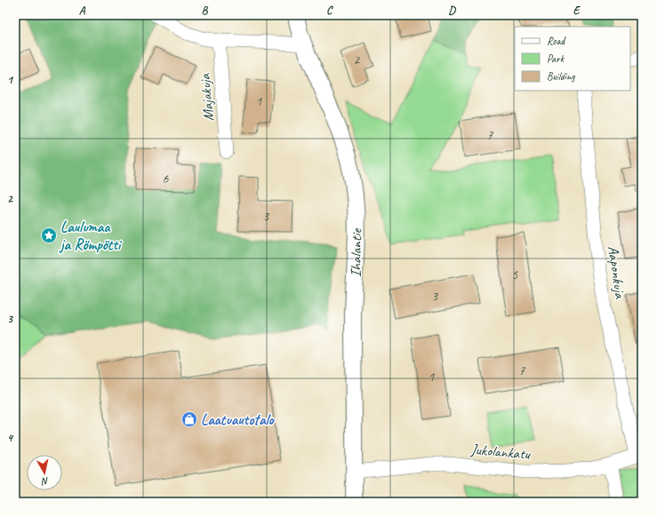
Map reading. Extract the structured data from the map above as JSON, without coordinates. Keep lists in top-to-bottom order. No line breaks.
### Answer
{"streets":{"street":["Majakuja","Ihalantie","Aaponkuja","Jukolankatu"]},"crossings":[["Ihalantie","Jukolankatu"],["Aaponkuja","Jukolankatu"]],"places":{"place":["Laulumaa ja Römpötti"],"shop":["Laatuautotalo"]},"house_numbers":["2","1","7","6","3","5","3","7","1"],"legend":["Road","Park","Building"],"north":"bottom","grid":{"columns":["A","B","C","D","E"],"rows":["1","2","3","4"]}}
